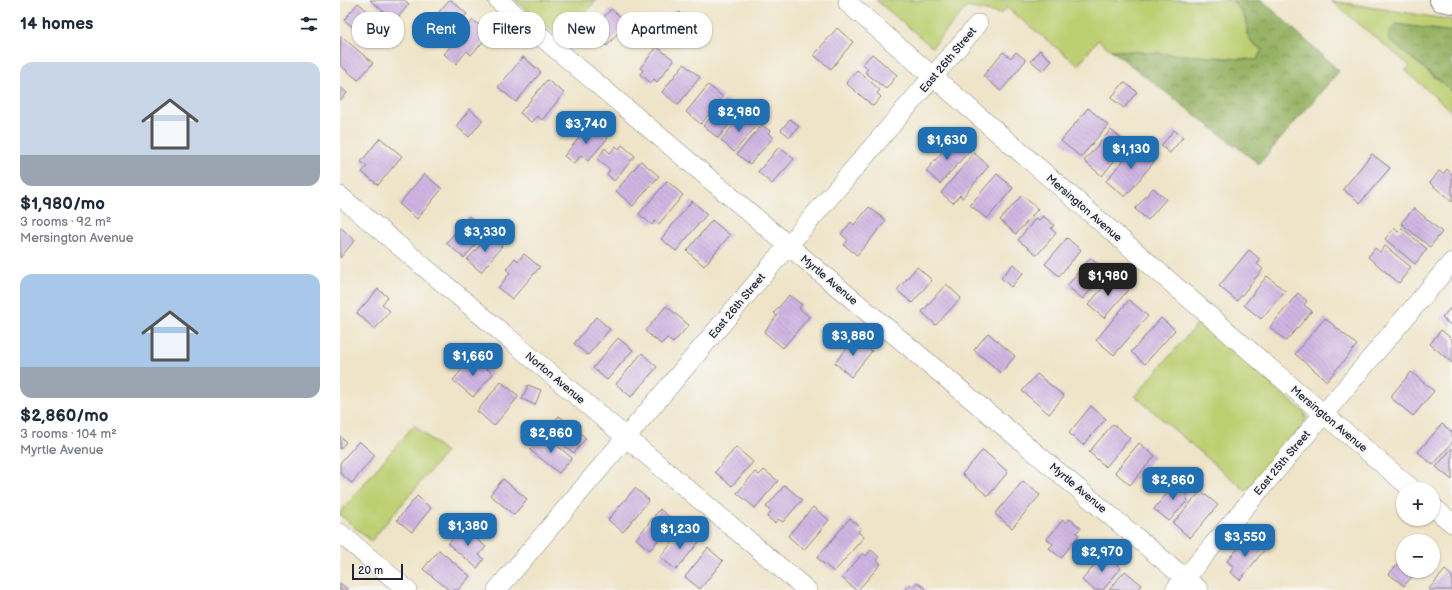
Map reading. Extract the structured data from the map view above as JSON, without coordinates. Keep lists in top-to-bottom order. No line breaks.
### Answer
{"streets":{"street":["East 26th Street","Mersington Avenue","Myrtle Avenue","Norton Avenue","East 25th Street"]},"crossings":[["East 26th Street","Mersington Avenue"],["East 26th Street","Myrtle Avenue"],["East 26th Street","Norton Avenue"],["Mersington Avenue","East 25th Street"],["Myrtle Avenue","East 25th Street"]],"scale_bar":"20 m","page":{"heading":"14 homes","chip":["Buy","Rent","Filters","New","Apartment"],"list":[{"name":"$1,980/mo","note":"3 rooms · 92 m² · Mersington Avenue"},{"name":"$2,860/mo","note":"3 rooms · 104 m² · Myrtle Avenue"}],"price":["$2,980","$3,740","$1,630","$1,130","$3,330","$1,980","$3,880","$1,660","$2,860","$2,860","$1,380","$1,230","$3,550","$2,970"],"map_buttons":["+","−"],"scale":"20 m"}}
